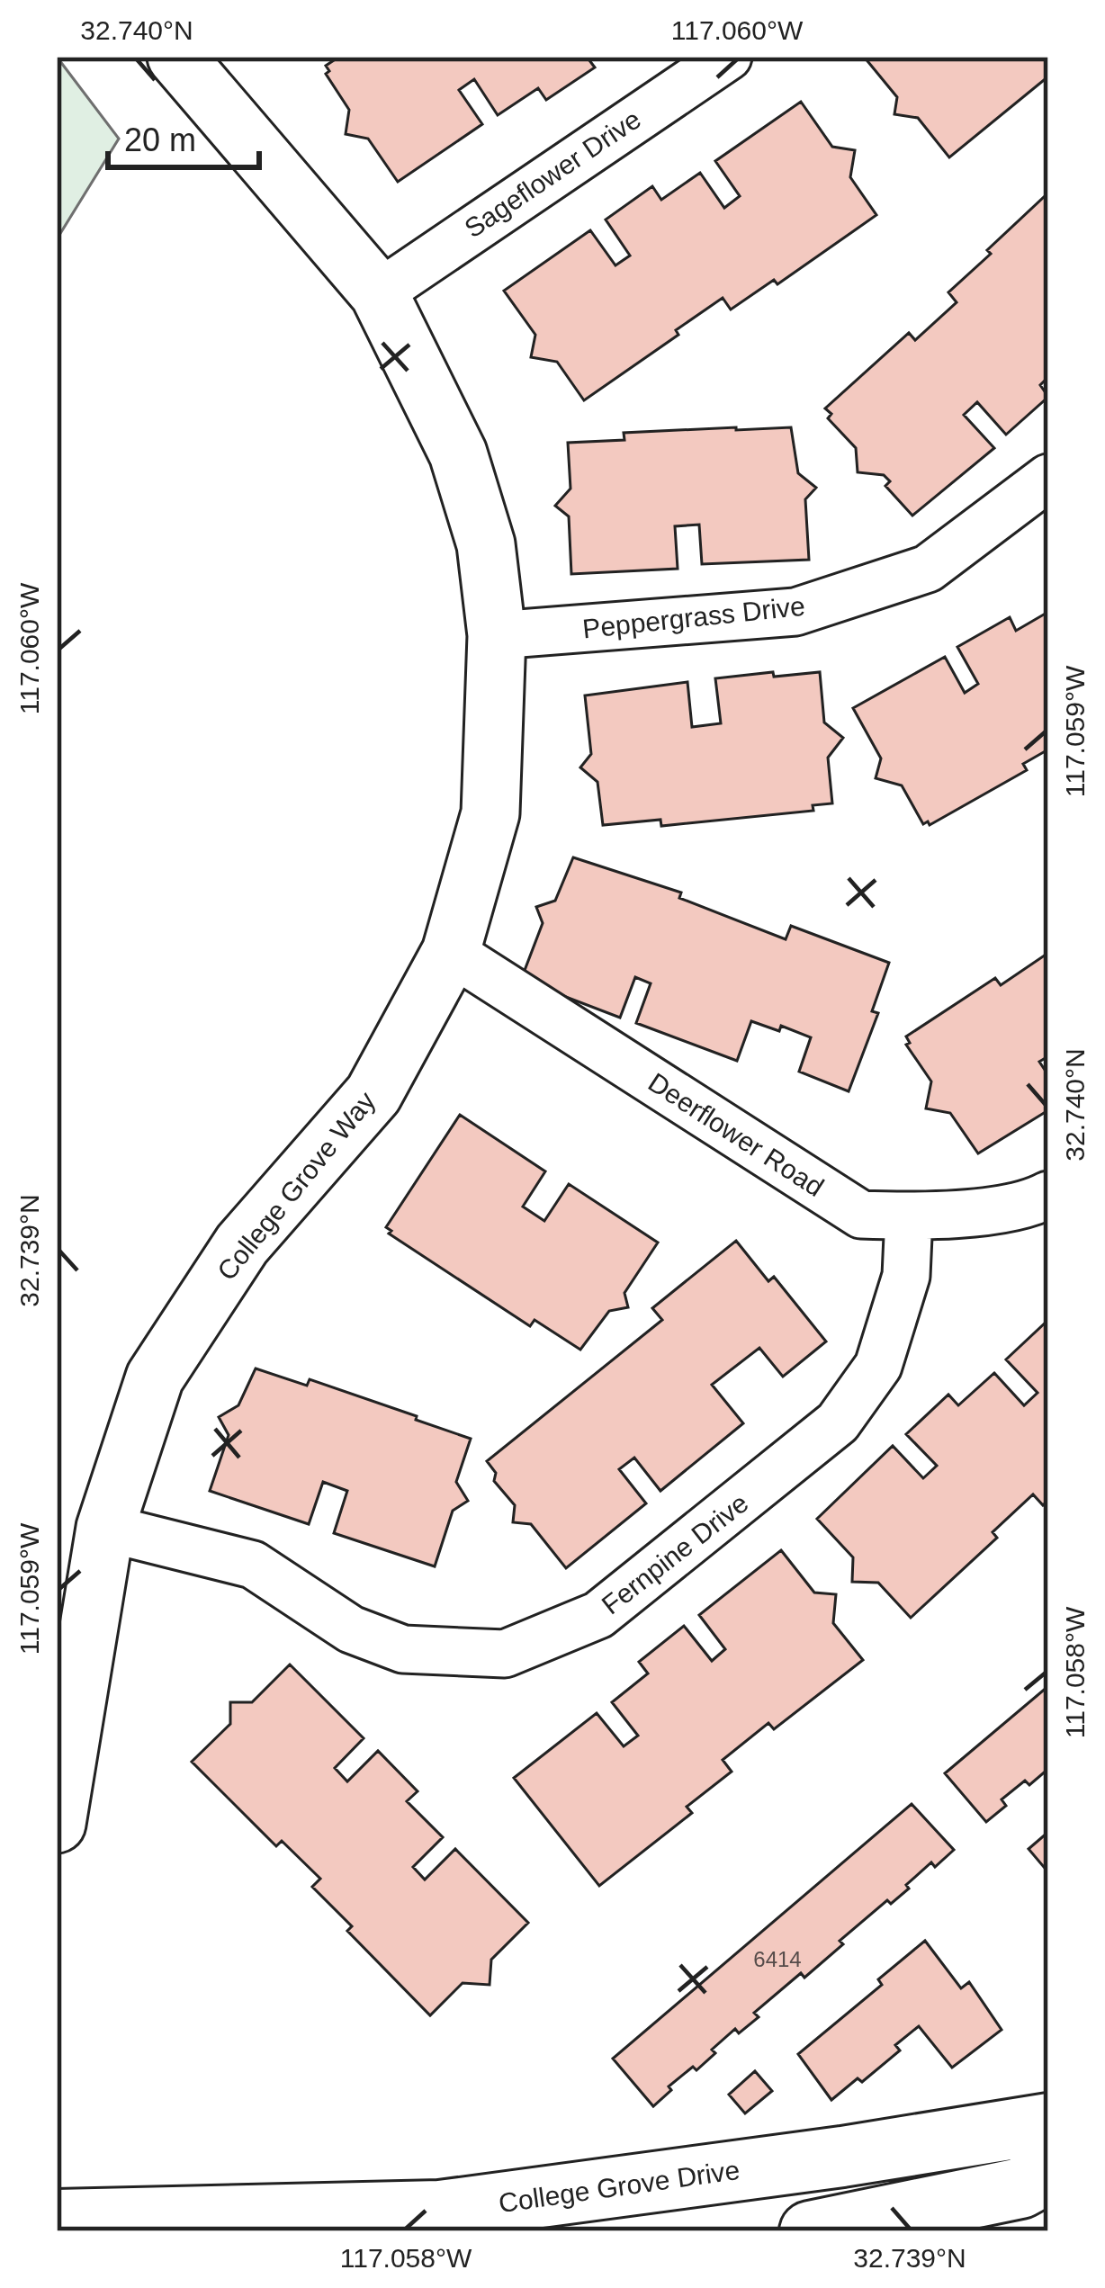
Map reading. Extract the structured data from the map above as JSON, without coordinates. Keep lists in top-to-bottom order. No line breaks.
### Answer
{"streets":{"main road":["College Grove Drive"],"street":["Sageflower Drive","Peppergrass Drive","Deerflower Road","College Grove Way","Fernpine Drive"]},"crossings":[["Sageflower Drive","College Grove Way"],["Peppergrass Drive","College Grove Way"],["Deerflower Road","College Grove Way"],["Deerflower Road","Fernpine Drive"],["College Grove Way","Fernpine Drive"]],"house_numbers":["6414"],"scale_bar":"20 m","coordinates":["32.740°N","117.060°W","117.059°W","32.739°N","117.058°W"]}
